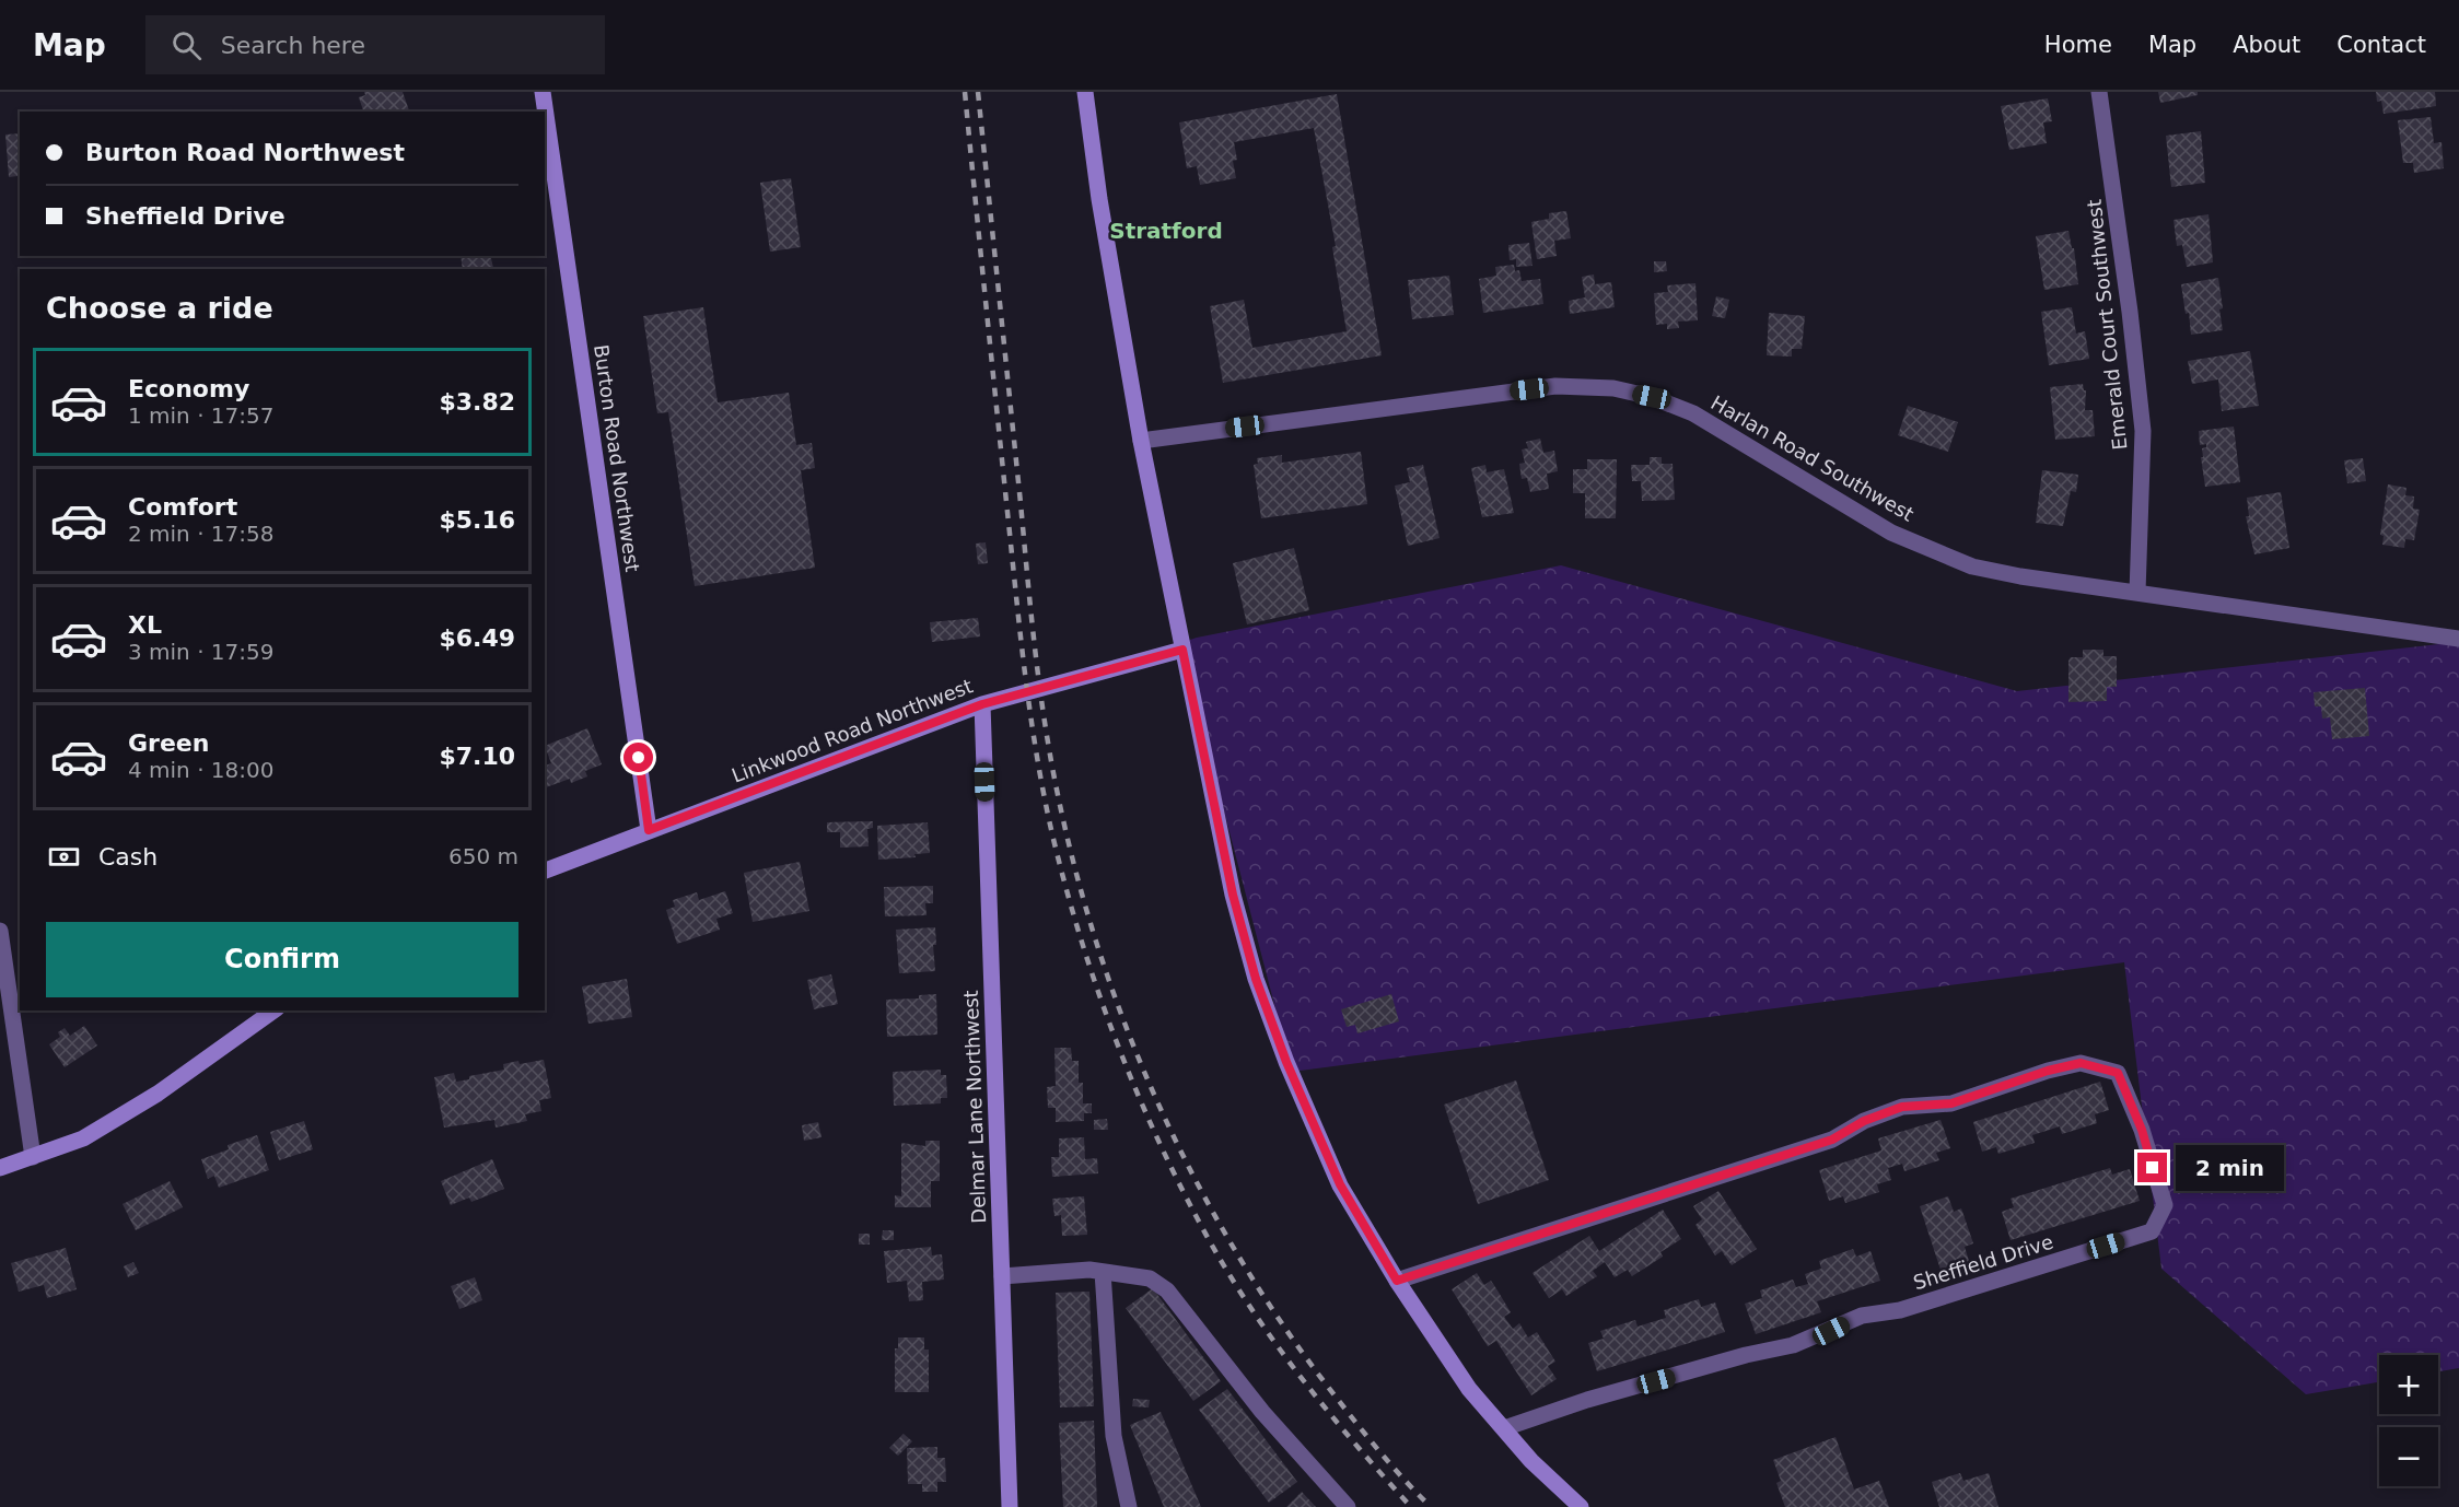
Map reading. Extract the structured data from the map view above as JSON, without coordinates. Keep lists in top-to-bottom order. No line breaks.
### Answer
{"streets":{"street":["Emerald Court Southwest","Burton Road Northwest","Harlan Road Southwest","Linkwood Road Northwest","Delmar Lane Northwest","Sheffield Drive"]},"crossings":[["Emerald Court Southwest","Harlan Road Southwest"],["Burton Road Northwest","Linkwood Road Northwest"],["Linkwood Road Northwest","Delmar Lane Northwest"]],"districts":["Stratford"],"page":{"header":"Map","search":"Search here","nav":["Home","Map","About","Contact"],"banner":["Burton Road Northwest","Sheffield Drive"],"heading":"Choose a ride","list":[{"name":"Economy","note":"1 min · 17:57","value":"$3.82"},{"name":"Comfort","note":"2 min · 17:58","value":"$5.16"},{"name":"XL","note":"3 min · 17:59","value":"$6.49"},{"name":"Green","note":"4 min · 18:00","value":"$7.10"}],"pay":["Cash","650 m"],"buttons":"Confirm","bubble":"2 min","map_buttons":["+","−"]}}
